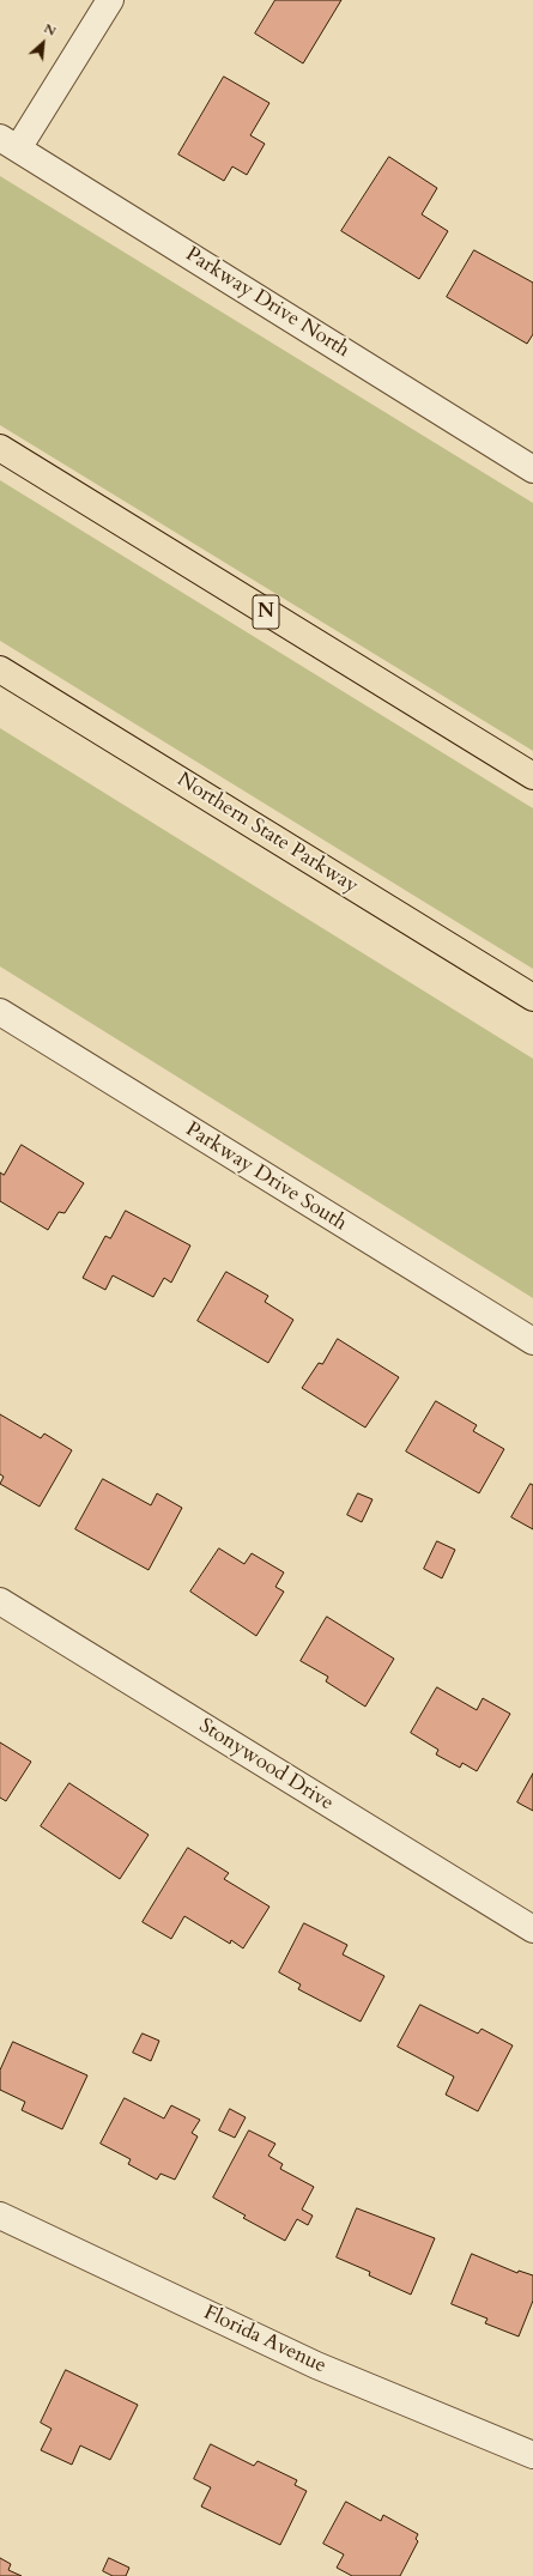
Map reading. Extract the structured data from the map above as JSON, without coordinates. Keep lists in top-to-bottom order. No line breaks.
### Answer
{"streets":{"highway":["N","Northern State Parkway"],"street":["Parkway Drive North","Parkway Drive South","Stonywood Drive","Florida Avenue"]},"north":"top right"}
